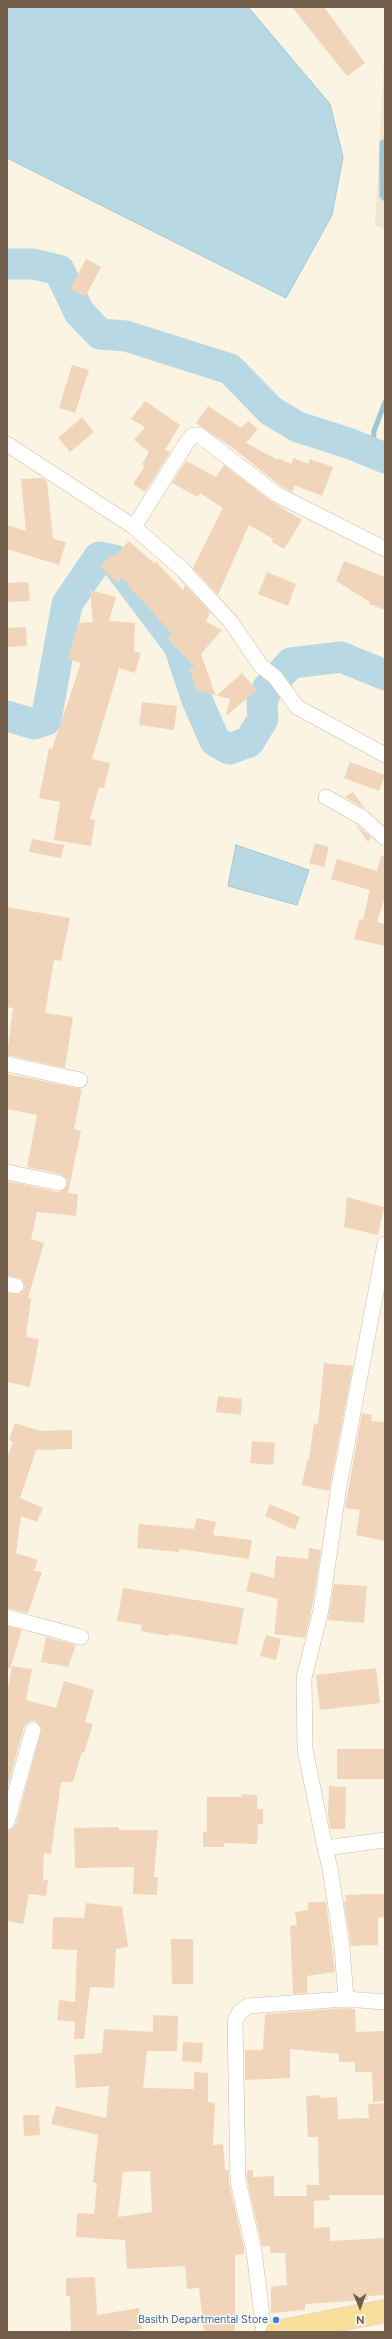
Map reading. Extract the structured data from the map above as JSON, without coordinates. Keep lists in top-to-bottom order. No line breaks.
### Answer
{"places":["Basith Departmental Store"],"north":"bottom"}
